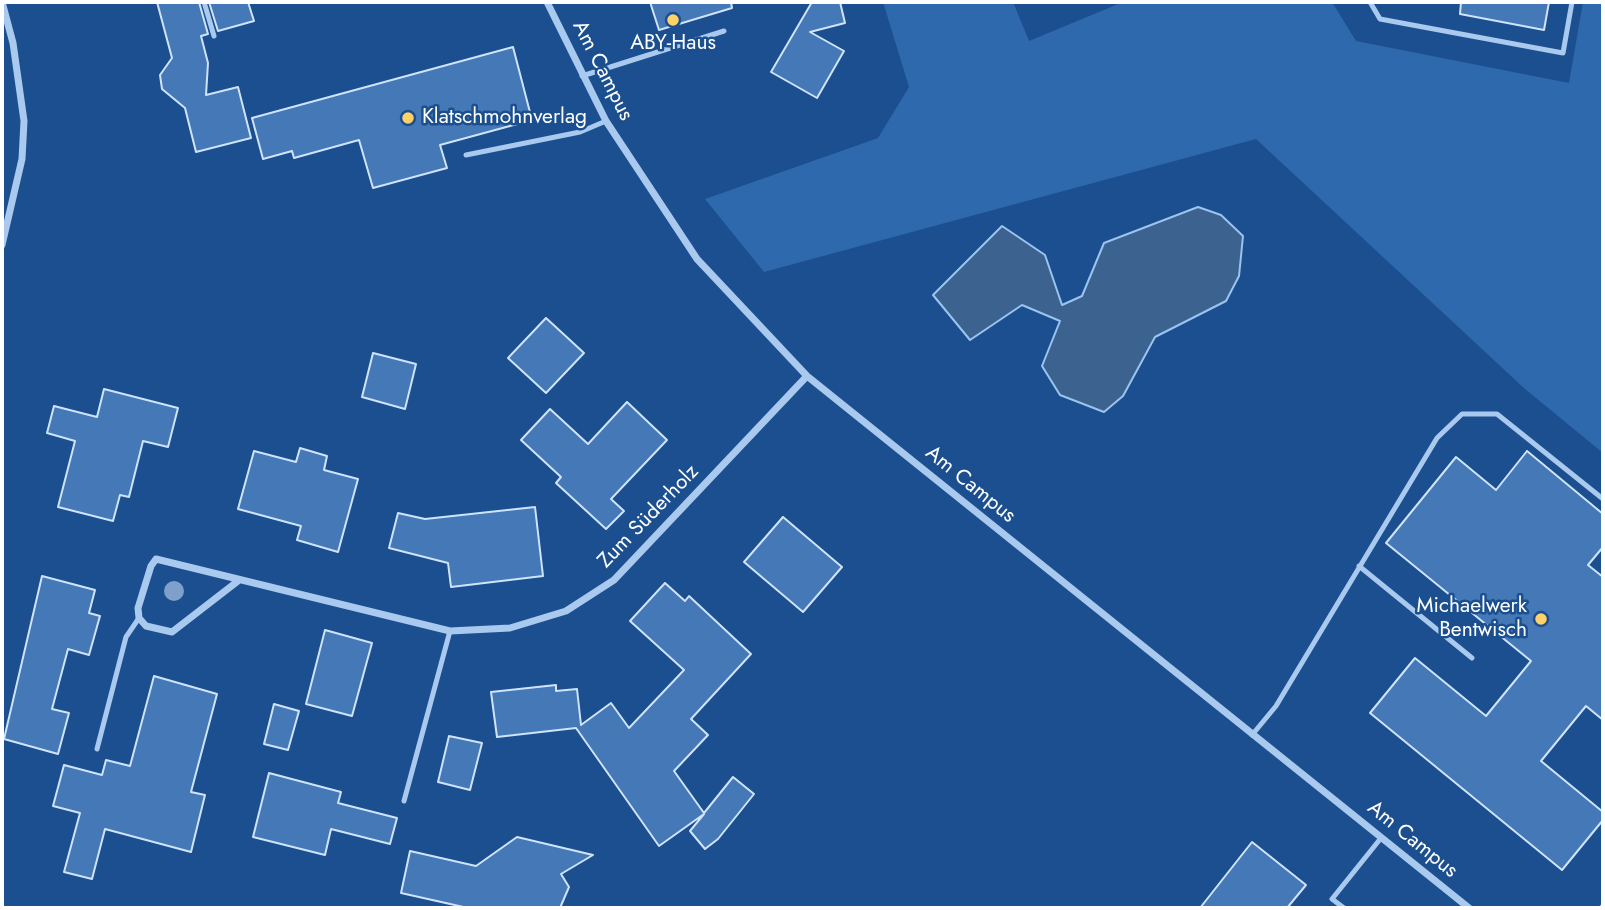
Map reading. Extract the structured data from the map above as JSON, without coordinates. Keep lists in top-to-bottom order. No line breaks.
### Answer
{"streets":{"street":["Am Campus","Zum Süderholz"]},"crossings":[["Am Campus","Zum Süderholz"]],"places":["ABY-Haus","Klatschmohnverlag","Michaelwerk Bentwisch"]}
